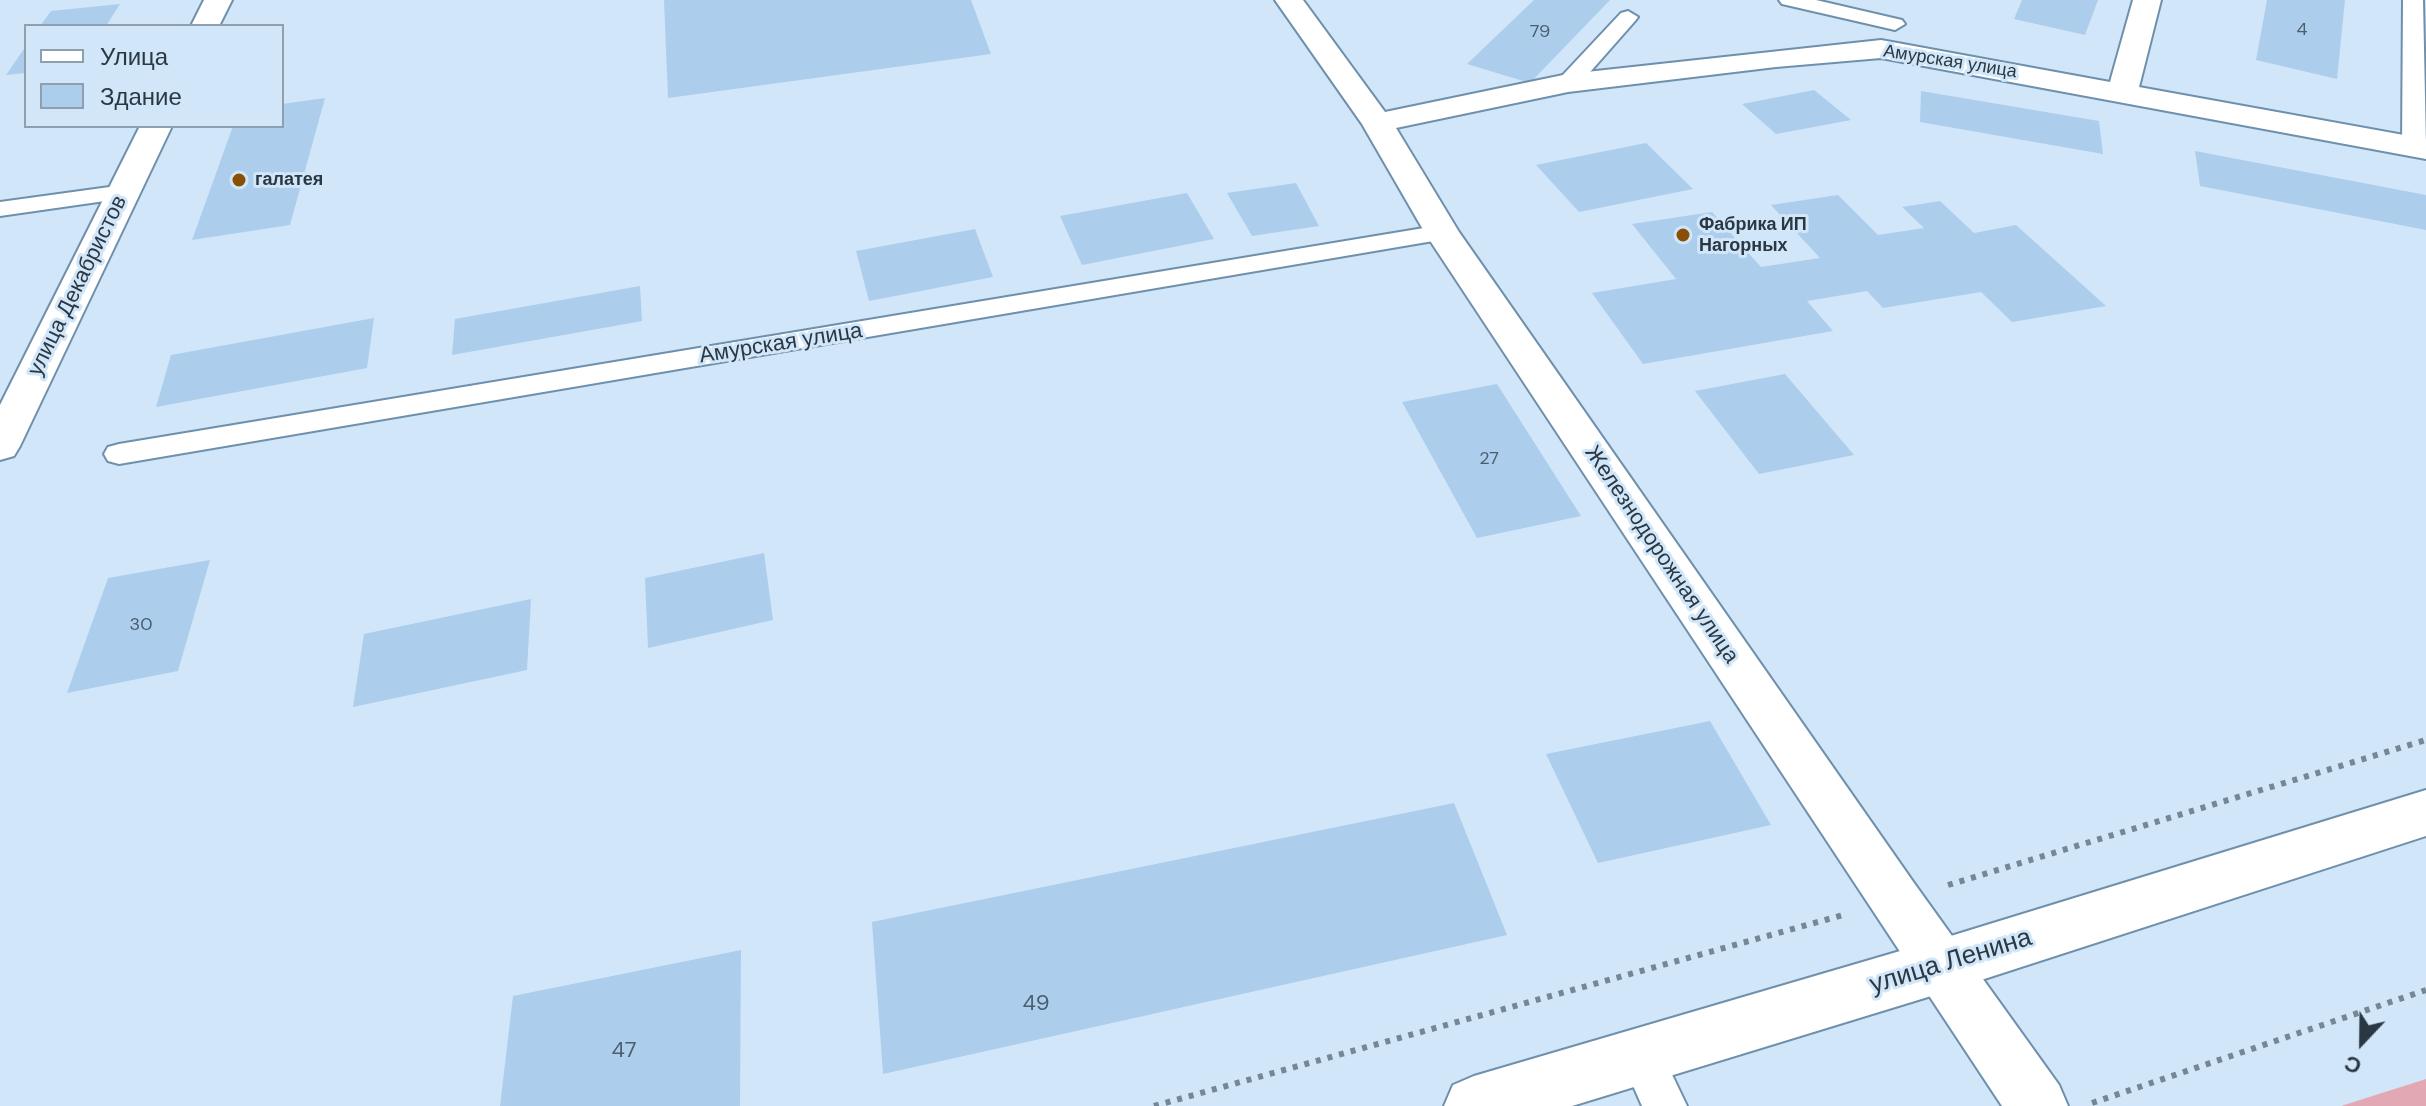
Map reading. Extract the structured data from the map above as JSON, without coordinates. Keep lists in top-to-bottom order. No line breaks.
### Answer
{"streets":{"street":["Амурская улица","улица Декабристов","Железнодорожная улица","улица Ленина"]},"crossings":[["Амурская улица","Железнодорожная улица"],["Железнодорожная улица","улица Ленина"]],"places":["галатея","Фабрика ИП Нагорных"],"house_numbers":["4","79","27","30","49","47"],"legend":["Улица","Здание"],"north":"bottom"}
